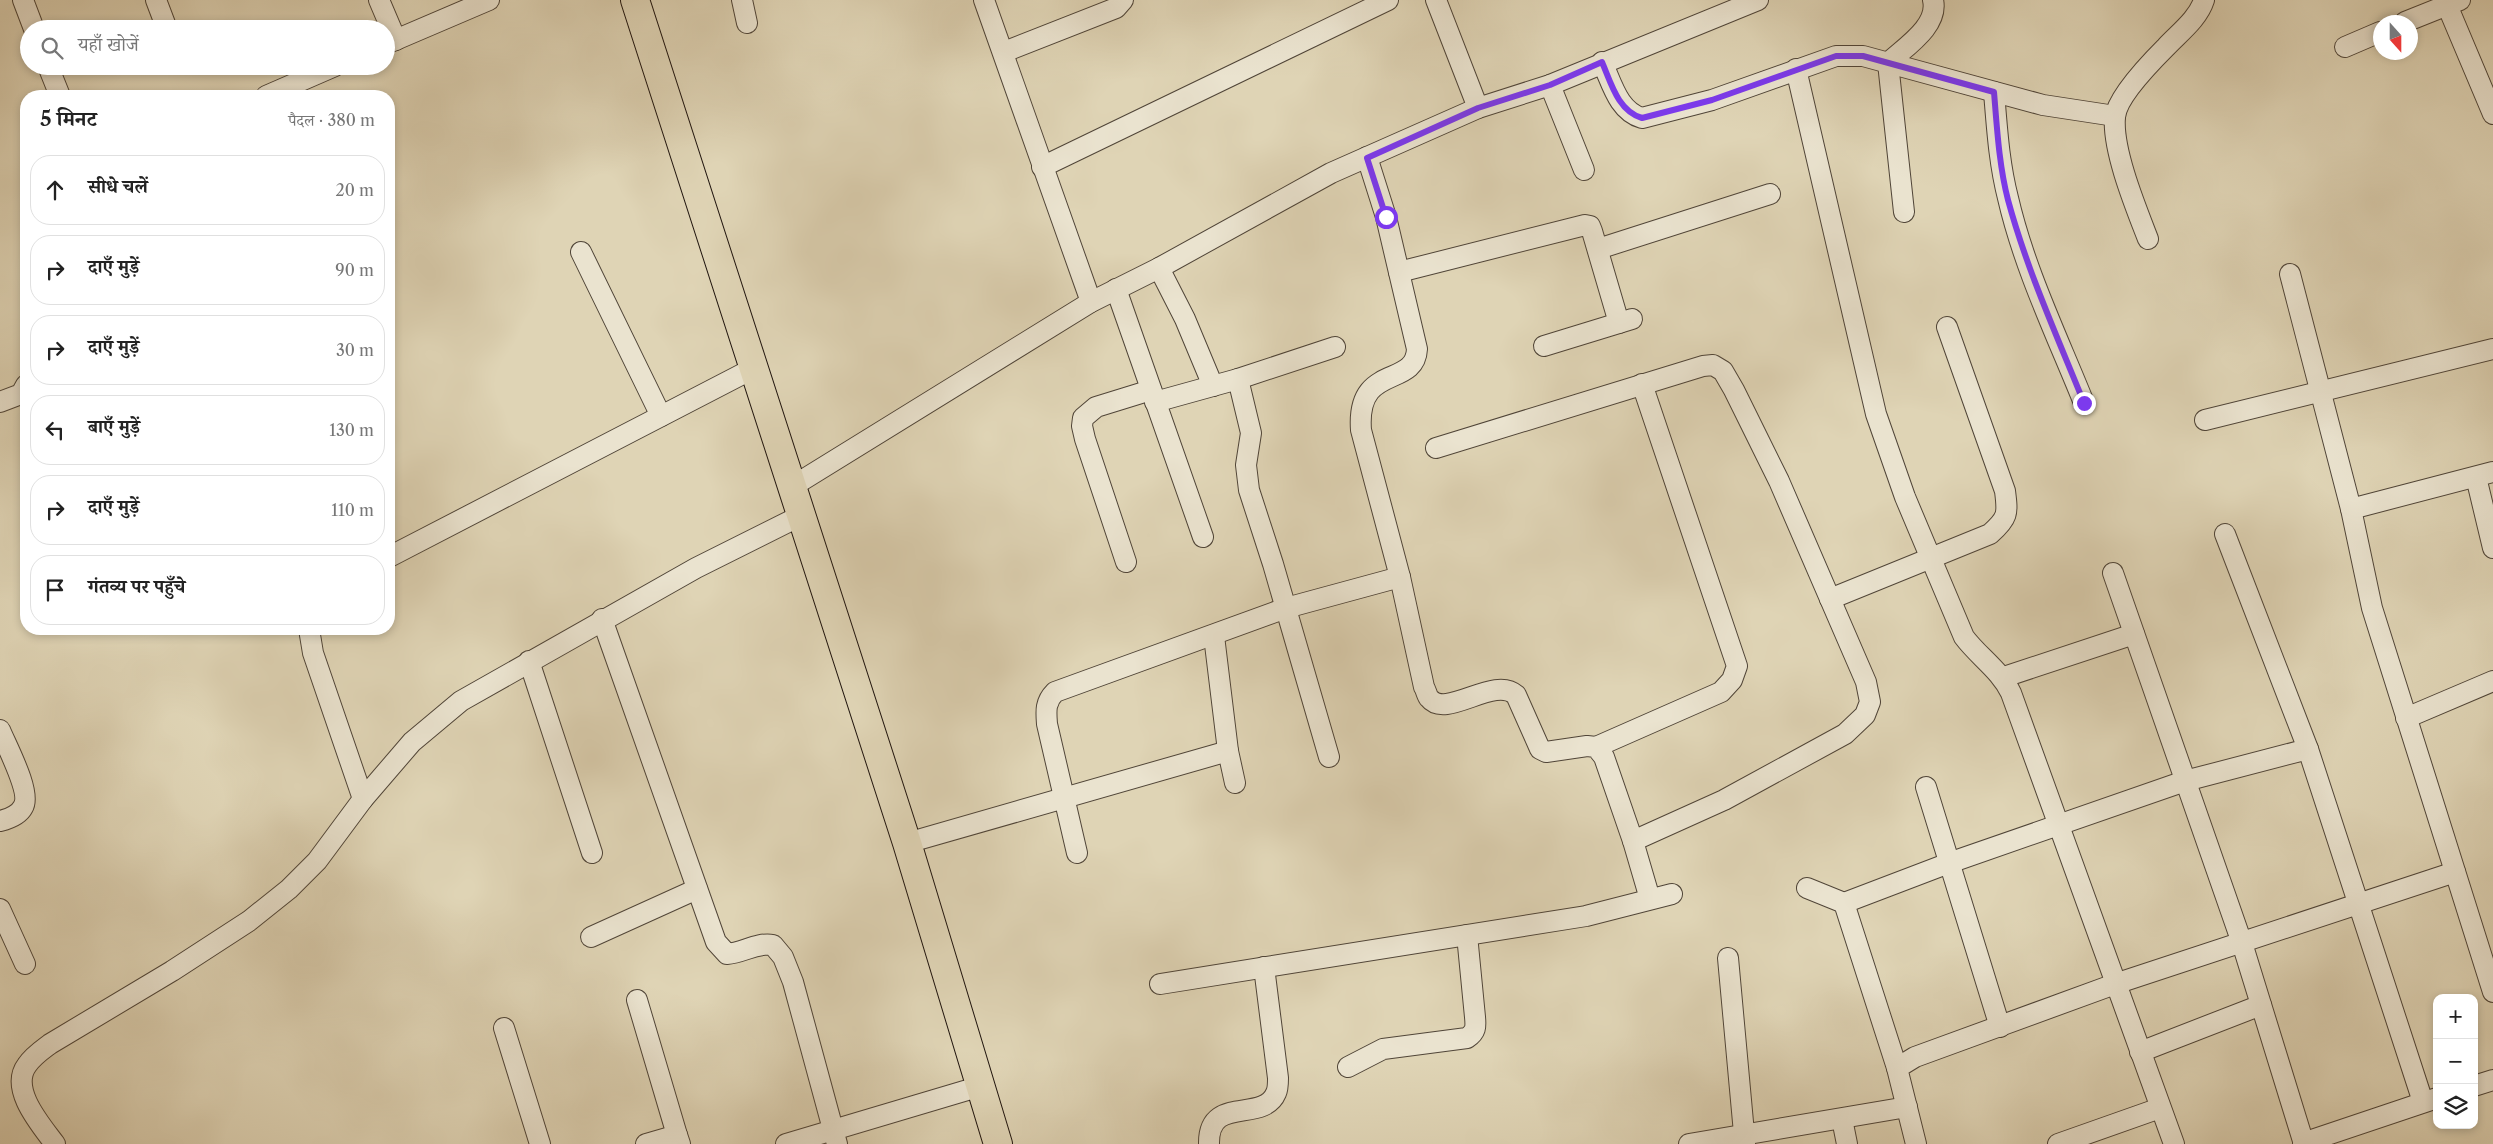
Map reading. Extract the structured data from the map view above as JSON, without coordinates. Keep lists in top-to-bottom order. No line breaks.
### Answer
{"north":"bottom","page":{"search":"यहाँ खोजें","heading":["5 मिनट","पैदल · 380 m"],"list":[["सीधे चलें","20 m"],["दाएँ मुड़ें","90 m"],["दाएँ मुड़ें","30 m"],["बाएँ मुड़ें","130 m"],["दाएँ मुड़ें","110 m"],"गंतव्य पर पहुँचे"],"map_buttons":["+","−"]}}
